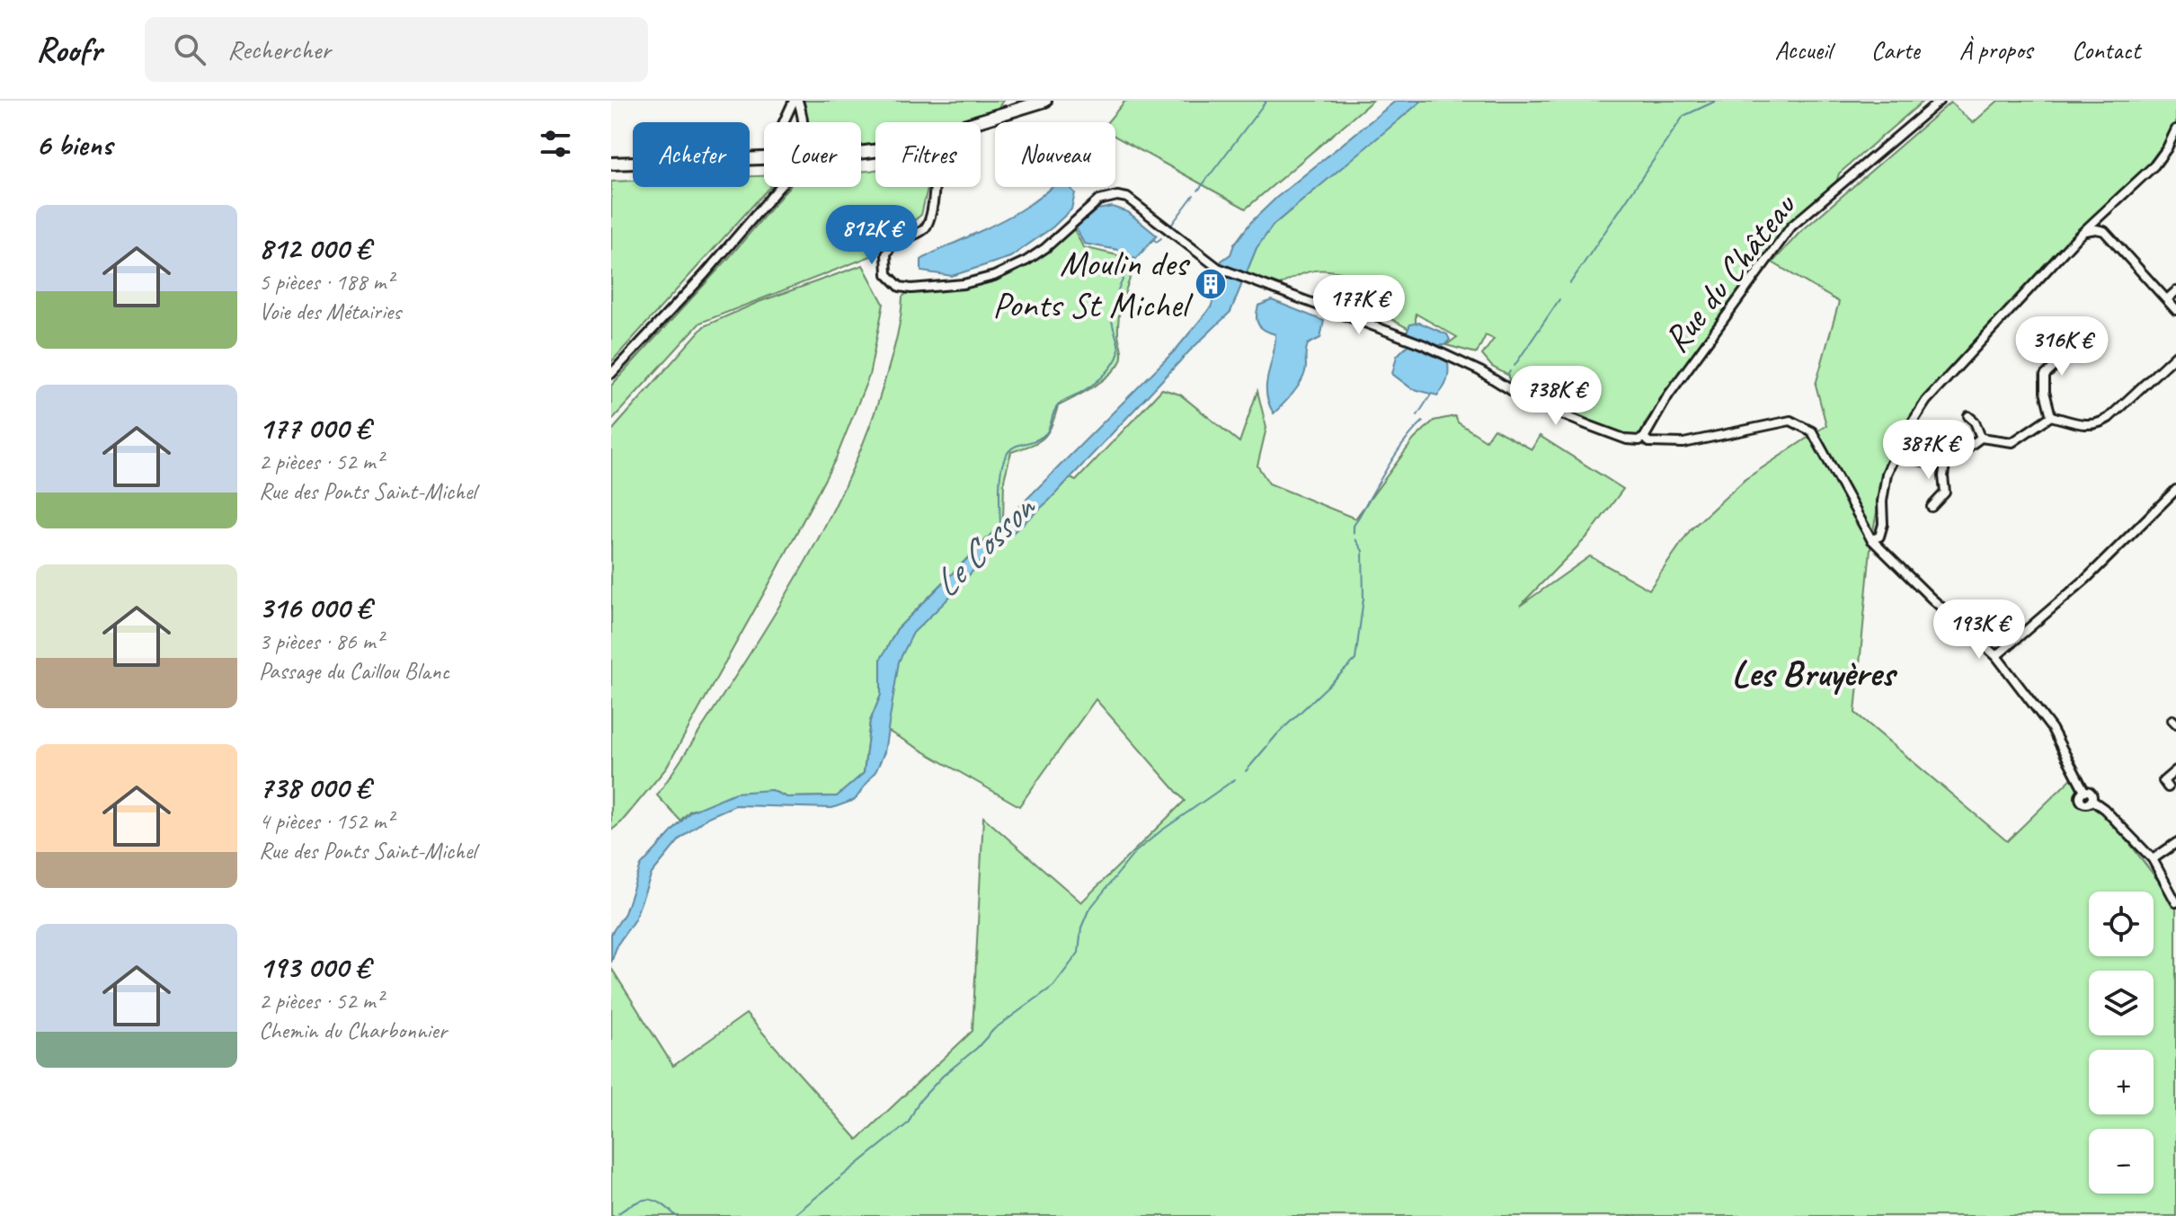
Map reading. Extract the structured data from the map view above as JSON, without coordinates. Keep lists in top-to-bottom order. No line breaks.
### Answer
{"streets":{"street":["Rue du Château"]},"districts":["Les Bruyères"],"water":["Le Cosson"],"places":{"building":["Moulin des Ponts St Michel"]},"page":{"header":"Roofr","search":"Rechercher","nav":["Accueil","Carte","À propos","Contact"],"heading":"6 biens","chip":["Acheter","Louer","Filtres","Nouveau"],"list":[{"name":"812 000 €","note":"5 pièces · 188 m² · Voie des Métairies"},{"name":"177 000 €","note":"2 pièces · 52 m² · Rue des Ponts Saint-Michel"},{"name":"316 000 €","note":"3 pièces · 86 m² · Passage du Caillou Blanc"},{"name":"738 000 €","note":"4 pièces · 152 m² · Rue des Ponts Saint-Michel"},{"name":"193 000 €","note":"2 pièces · 52 m² · Chemin du Charbonnier"}],"price":["812K €","177K €","316K €","738K €","387K €","193K €"],"map_buttons":["+","−"]}}
